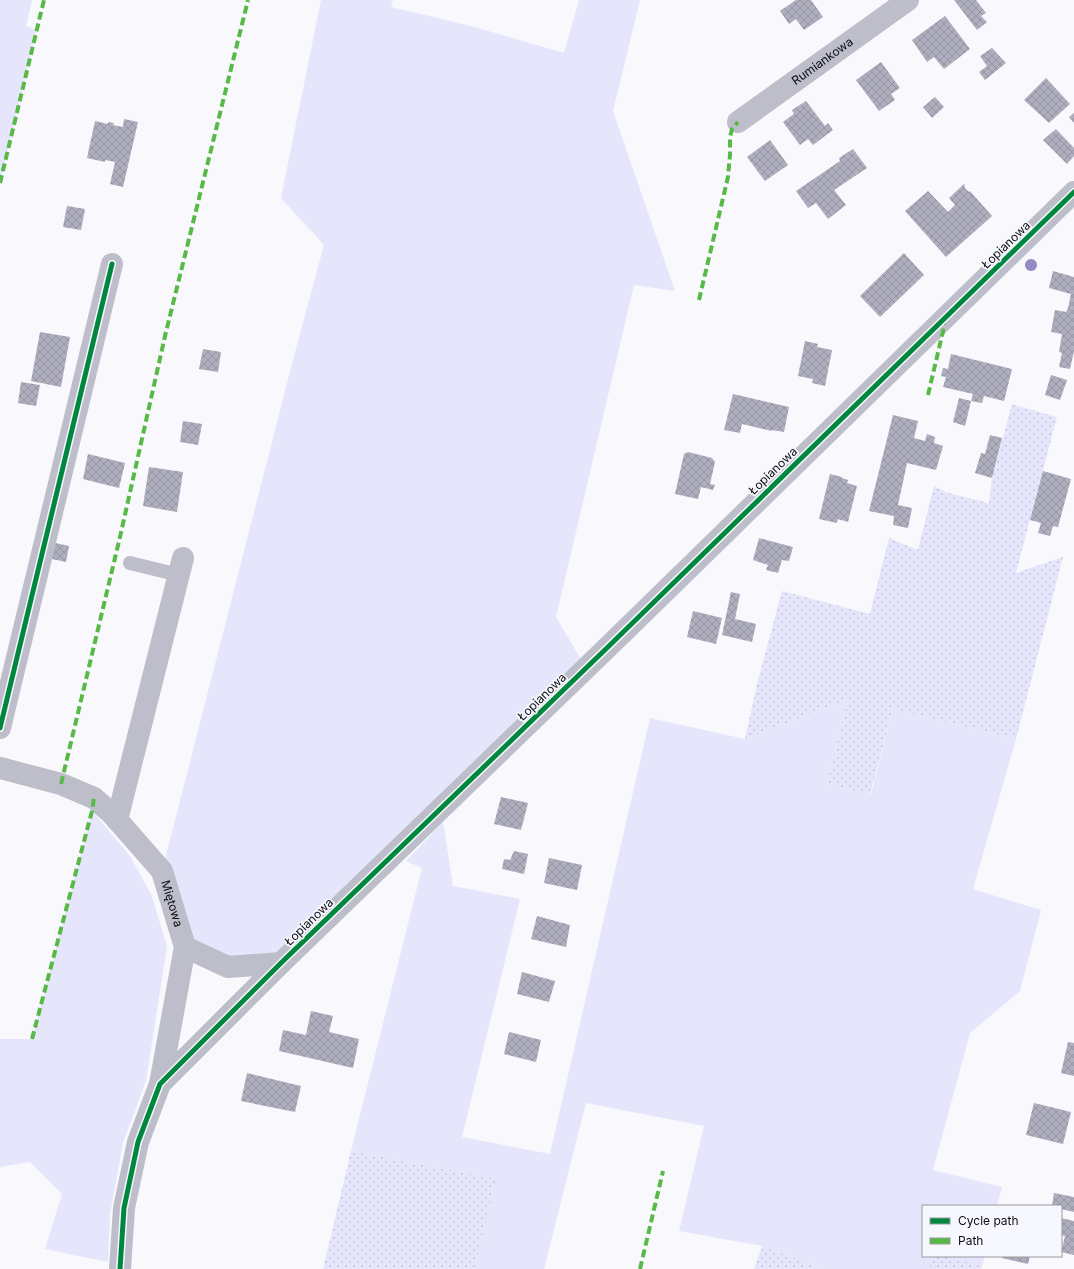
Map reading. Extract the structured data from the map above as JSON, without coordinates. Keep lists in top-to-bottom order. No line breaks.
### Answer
{"streets":{"street":["Rumiankowa","Łopianowa","Miętowa"]},"crossings":[["Łopianowa","Miętowa"]],"legend":["Cycle path","Path"]}
